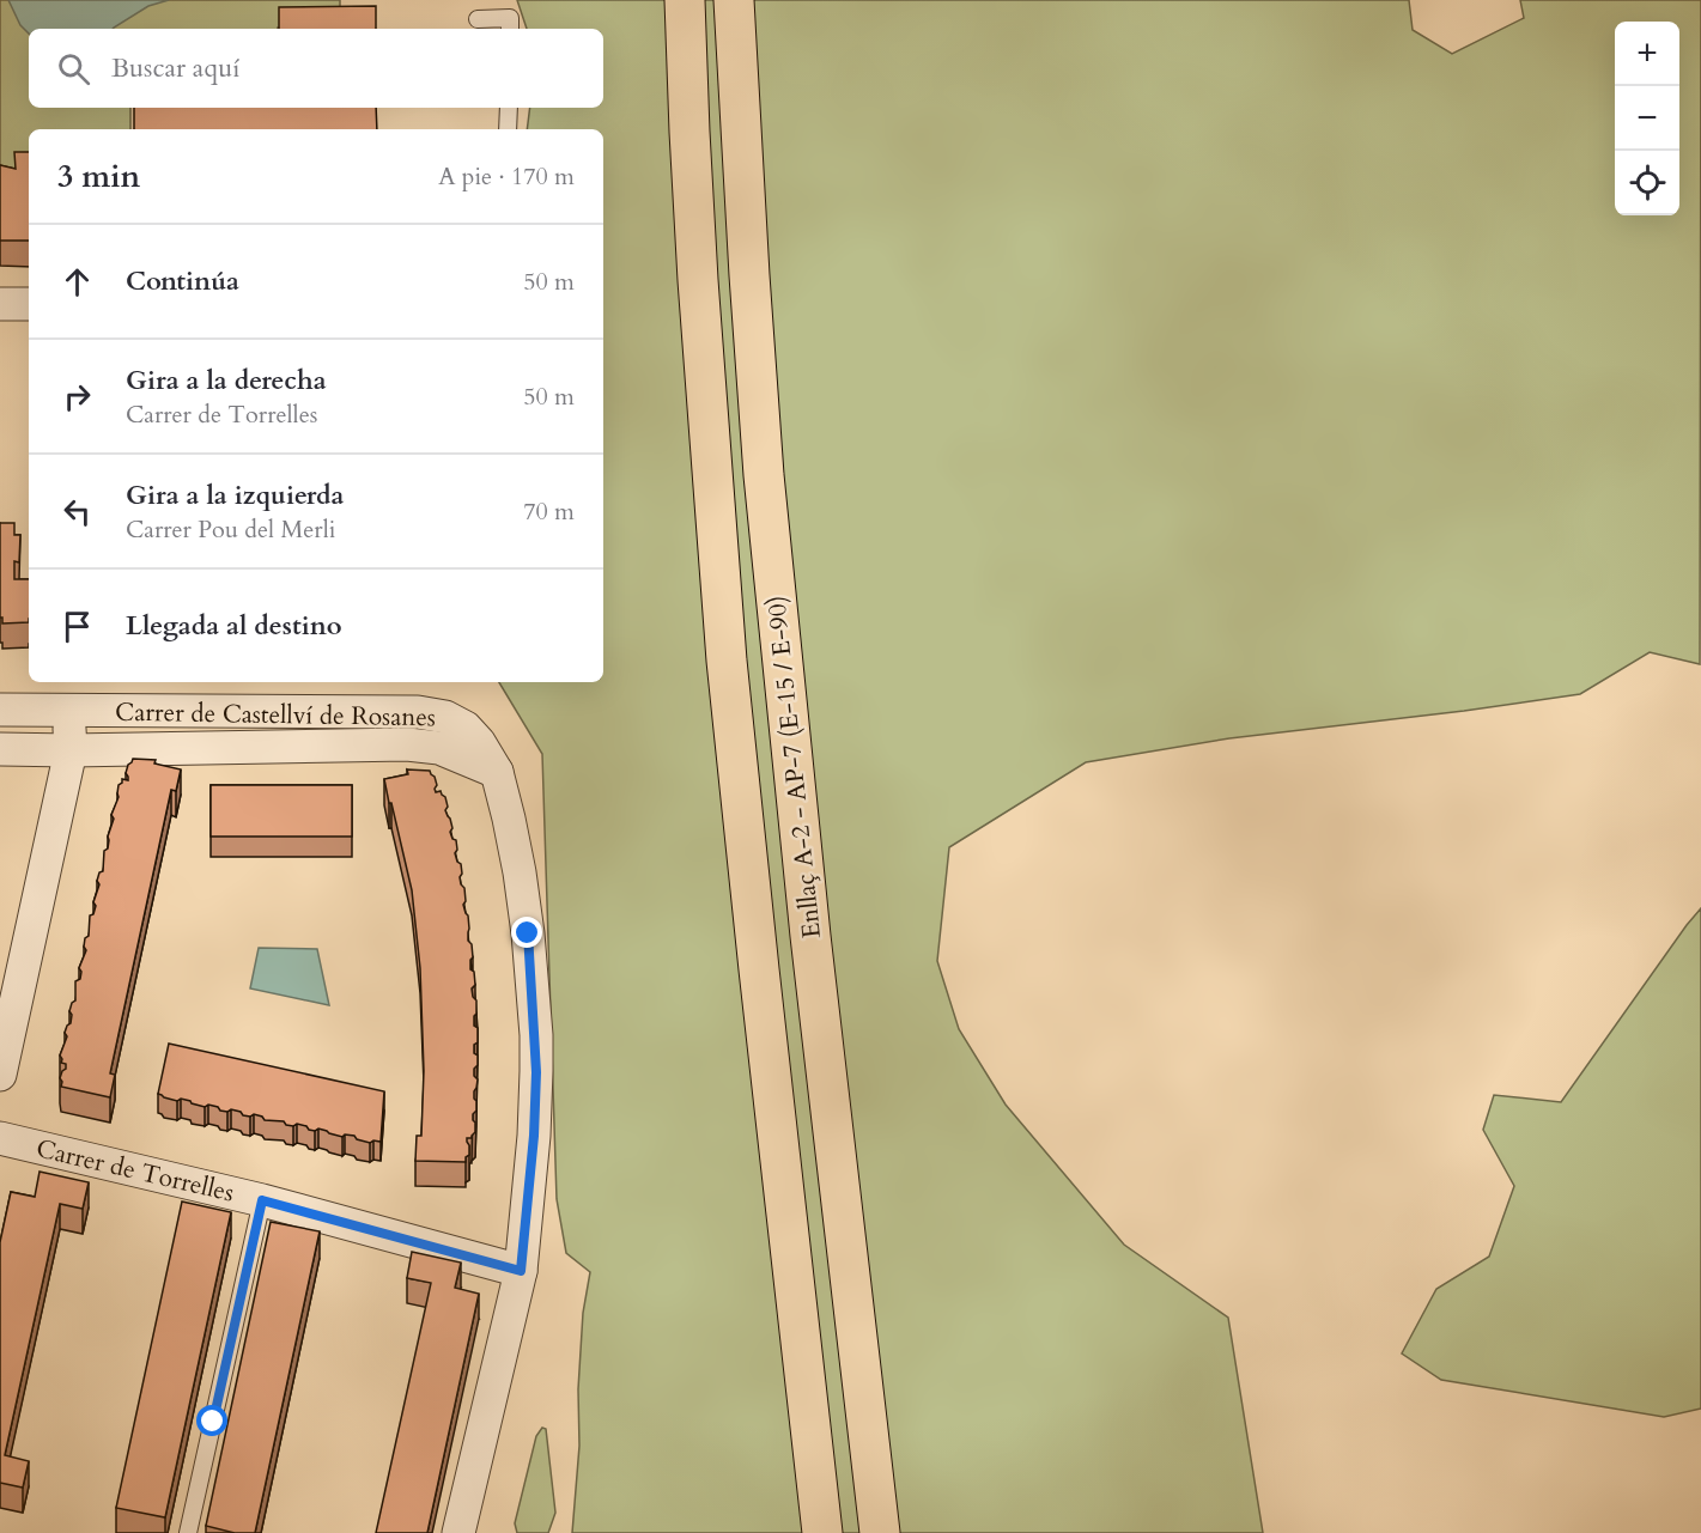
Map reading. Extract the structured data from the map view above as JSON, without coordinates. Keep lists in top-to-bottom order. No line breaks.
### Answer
{"streets":{"highway":["Enllaç A-2 - AP-7 (E-15 / E-90)"],"street":["Carrer de Castellví de Rosanes","Carrer de Torrelles"]},"page":{"map_buttons":["+","−"],"search":"Buscar aquí","heading":["3 min","A pie · 170 m"],"list":[["Continúa","50 m"],["Gira a la derecha","Carrer de Torrelles","50 m"],["Gira a la izquierda","Carrer Pou del Merli","70 m"],"Llegada al destino"]}}
